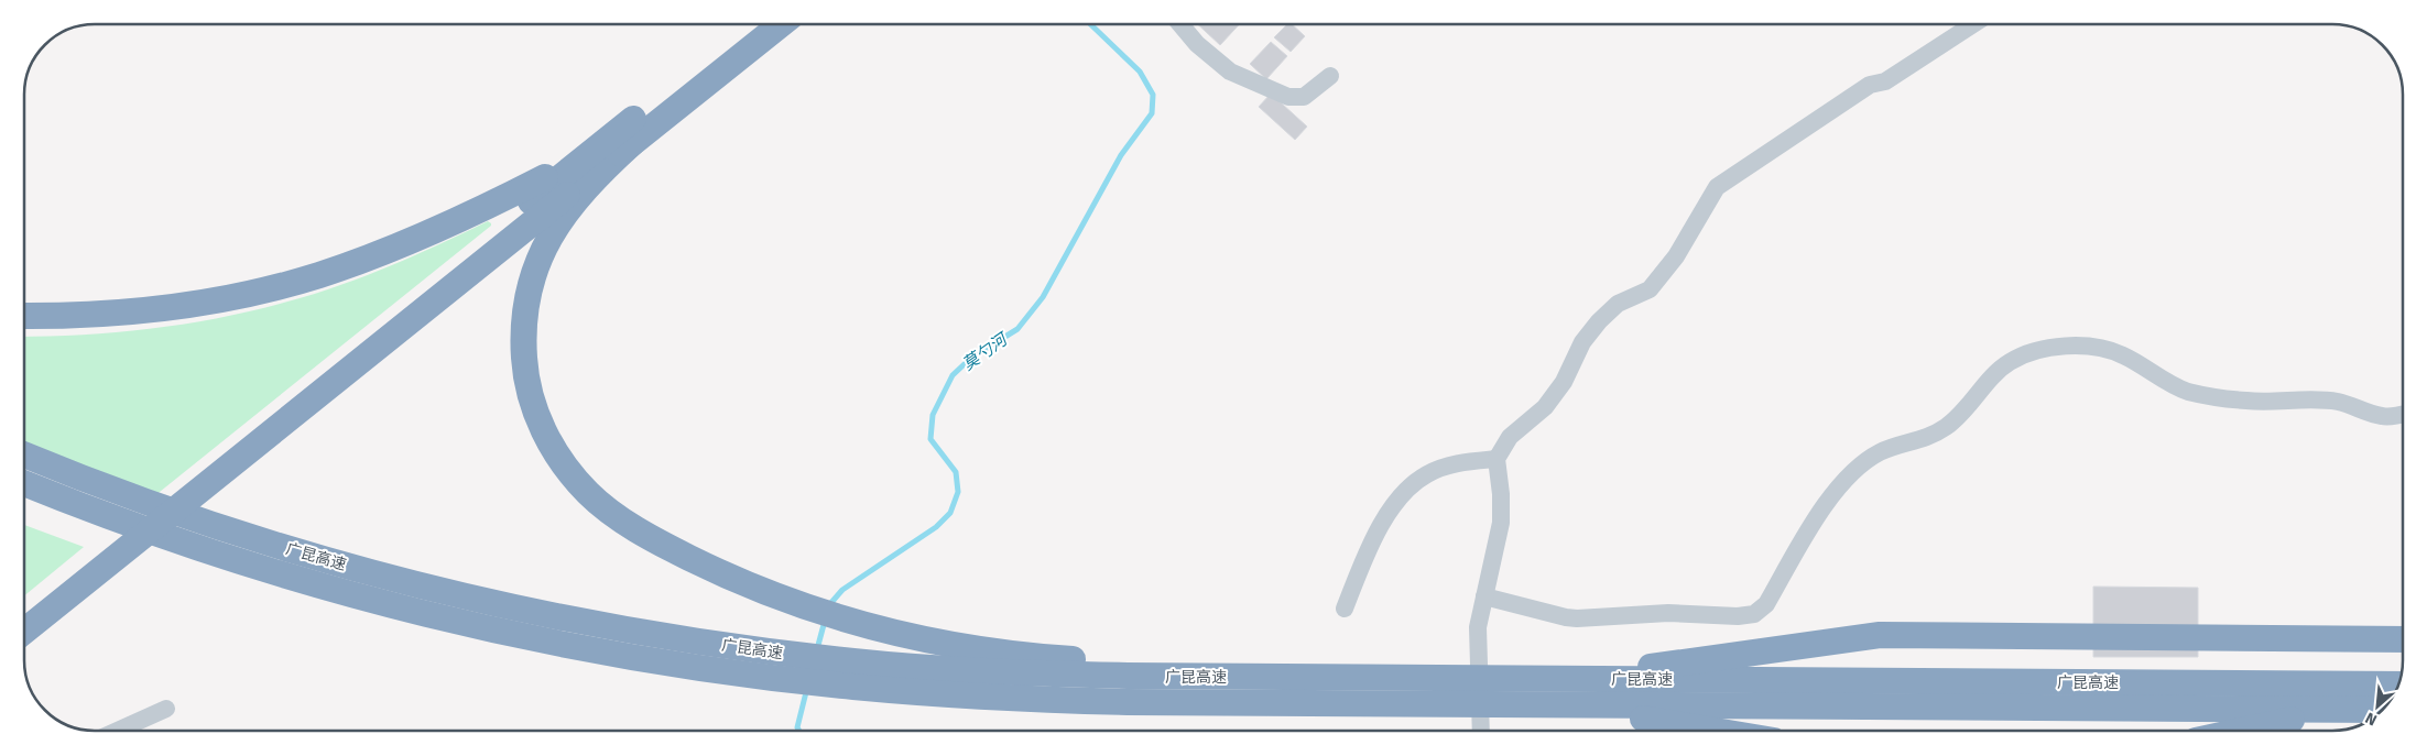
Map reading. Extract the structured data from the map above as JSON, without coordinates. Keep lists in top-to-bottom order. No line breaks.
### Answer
{"streets":{"highway":["广昆高速"]},"water":["莫勺河"],"north":"bottom left"}
